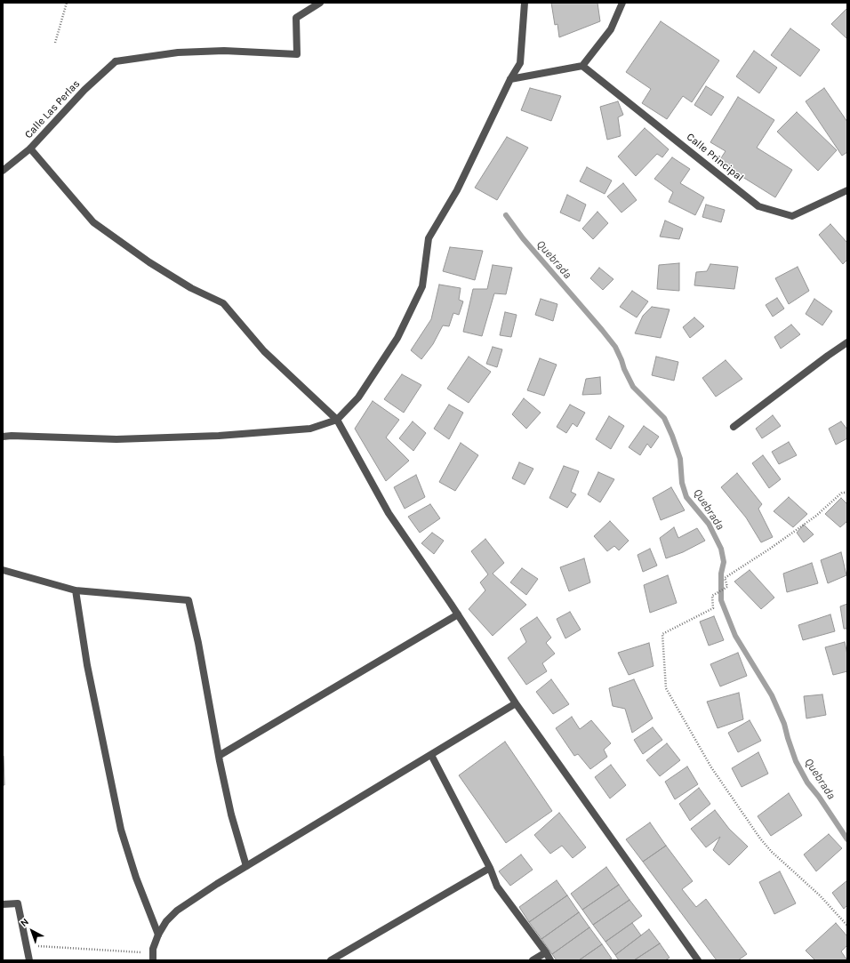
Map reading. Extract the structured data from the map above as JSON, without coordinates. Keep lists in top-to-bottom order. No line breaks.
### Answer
{"streets":{"street":["Calle Las Perlas","Calle Principal"]},"water":["Quebrada"],"north":"top left"}
